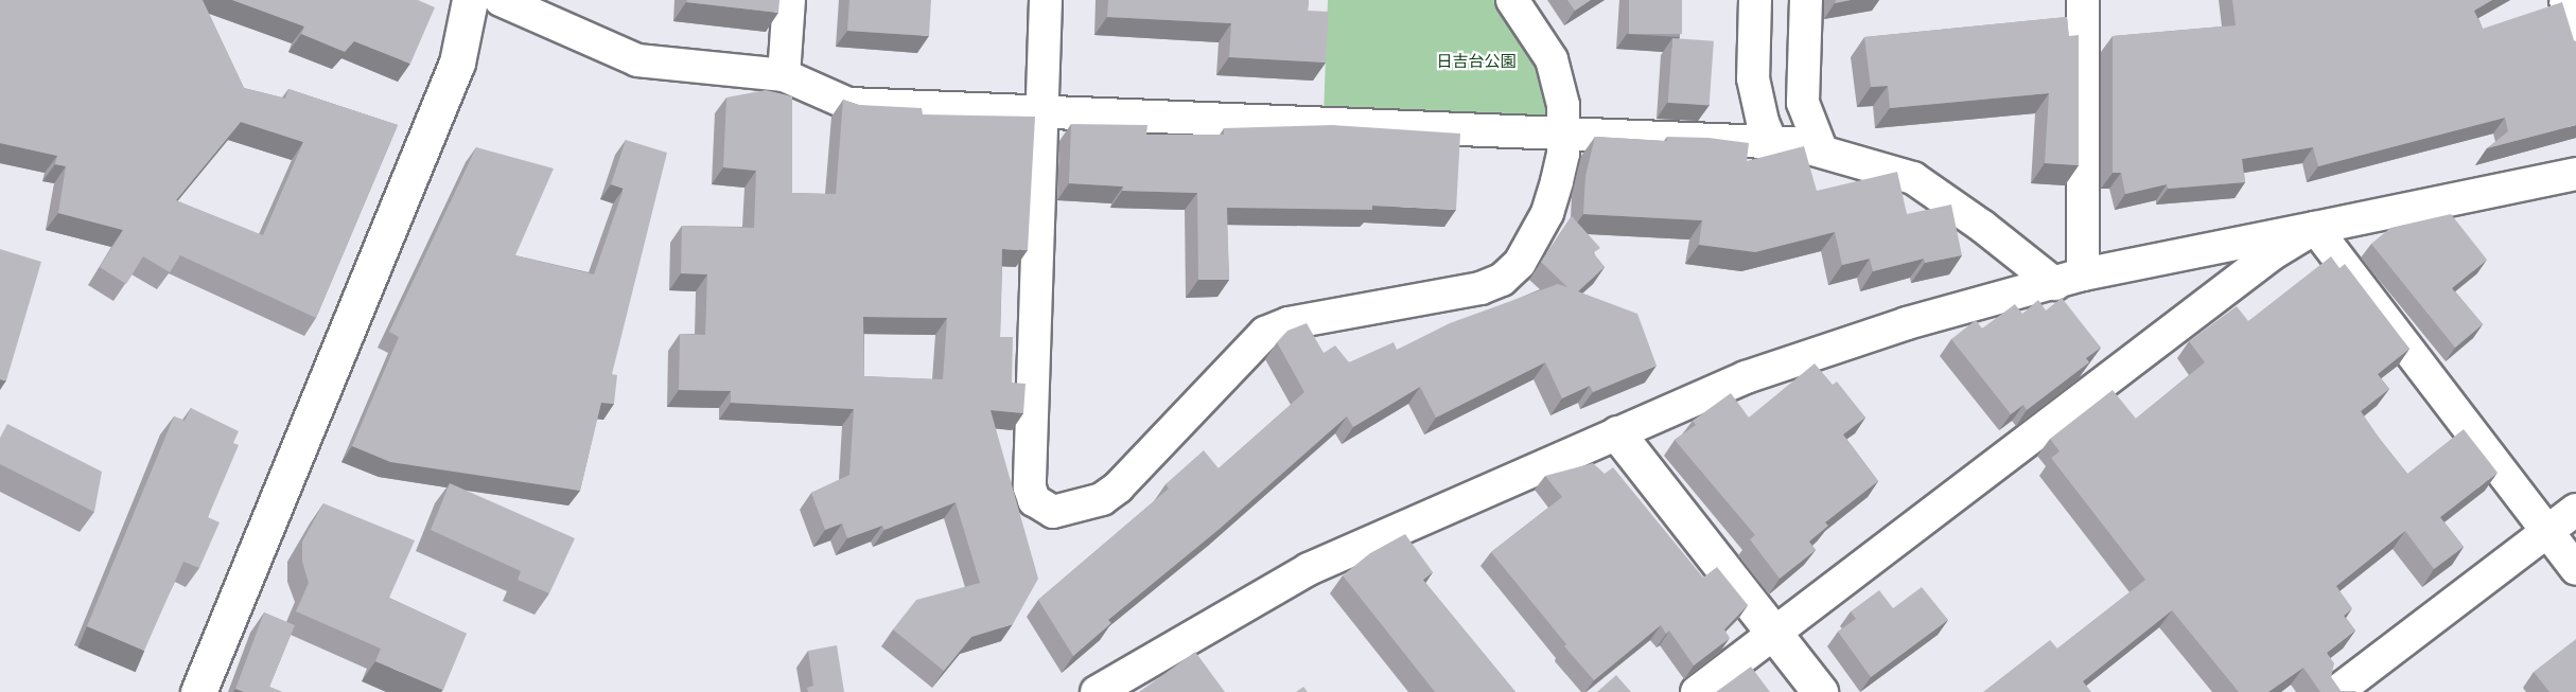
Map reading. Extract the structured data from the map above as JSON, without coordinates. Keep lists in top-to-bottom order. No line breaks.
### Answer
{"parks":["日吉台公園"]}
